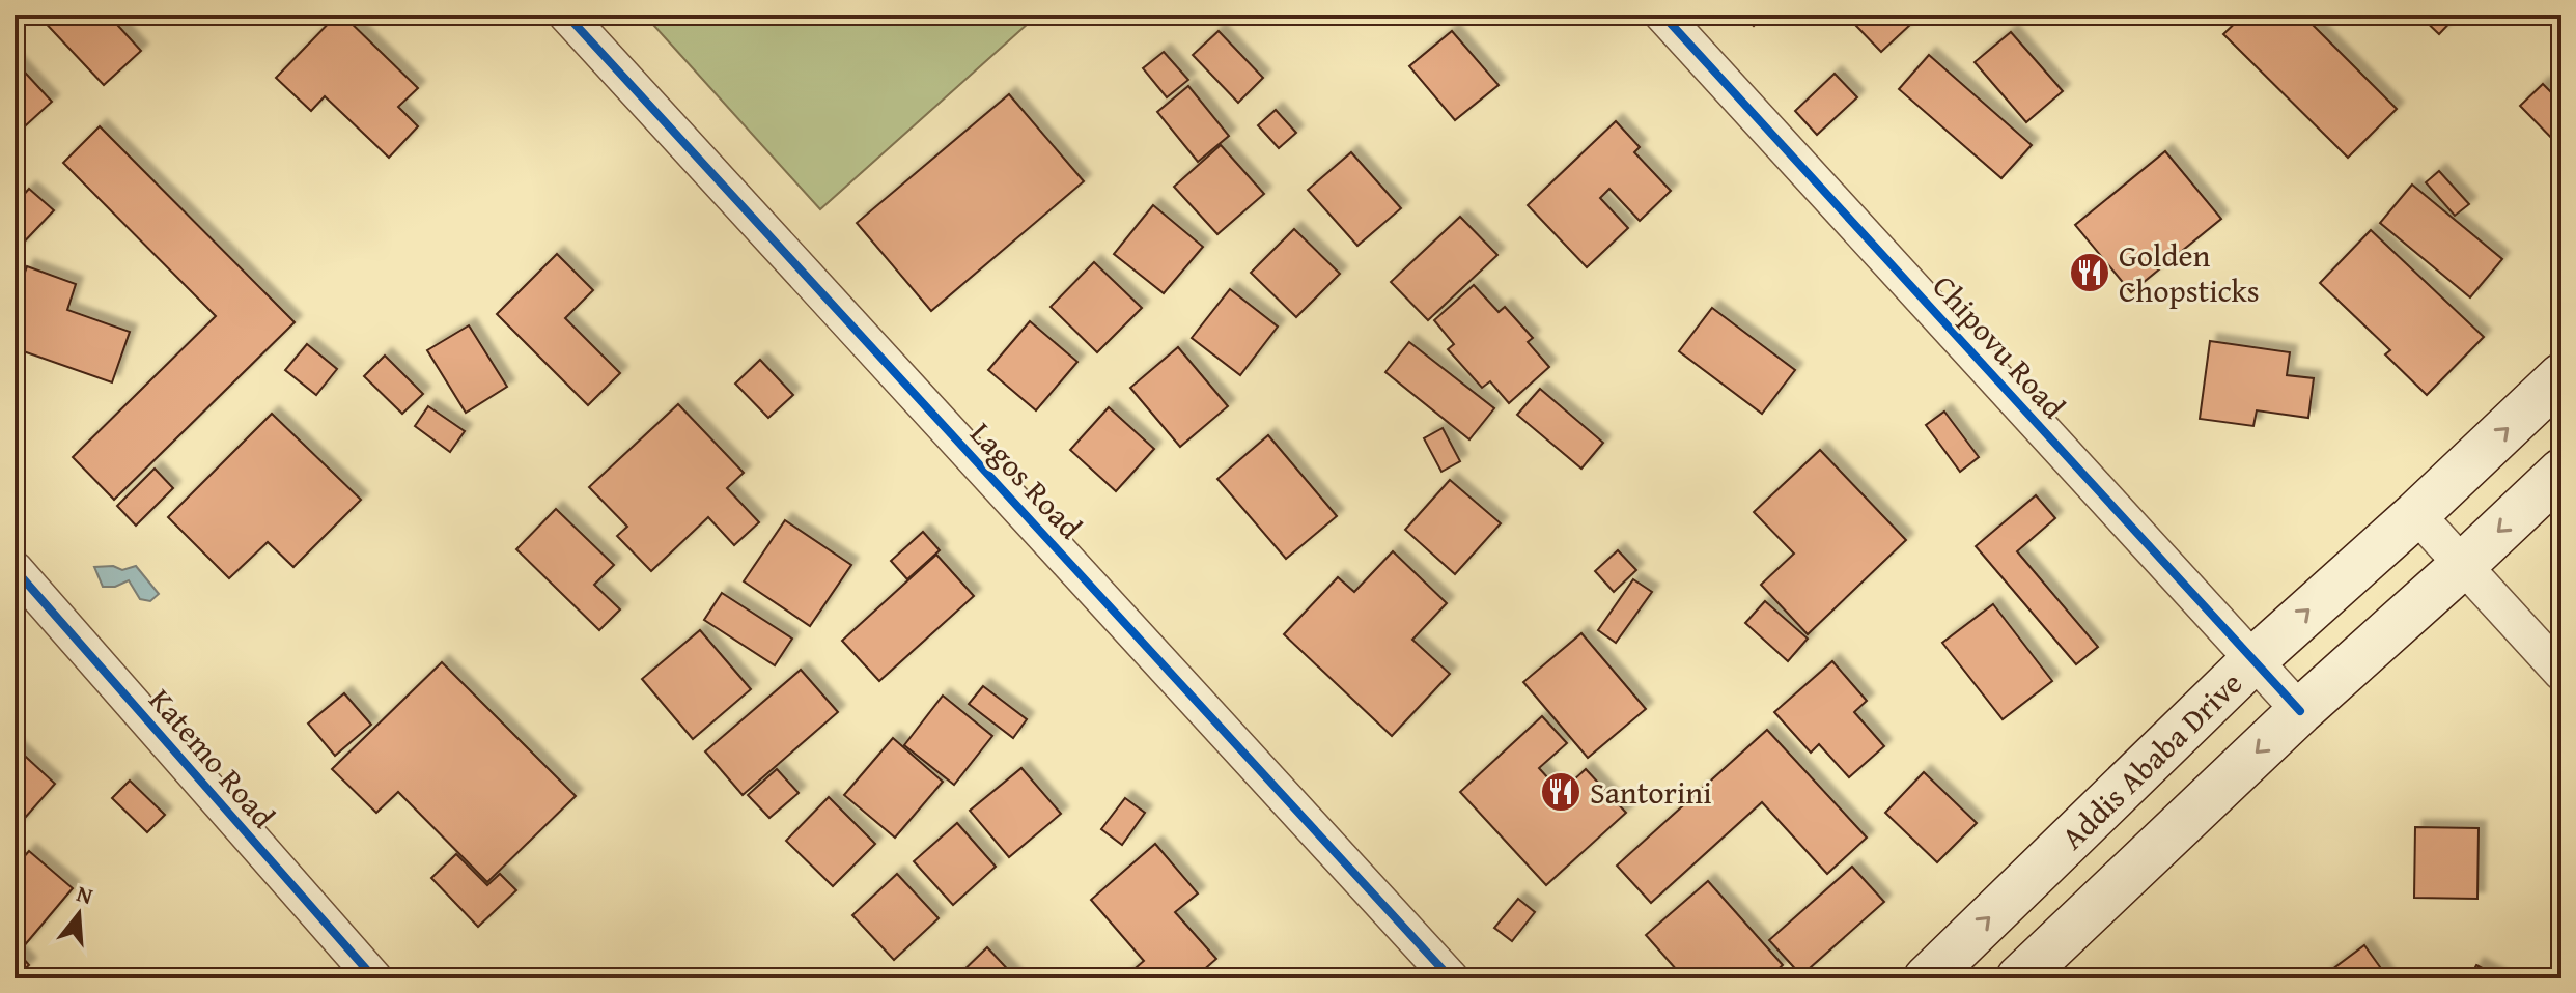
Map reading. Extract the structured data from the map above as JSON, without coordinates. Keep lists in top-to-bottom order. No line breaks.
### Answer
{"streets":{"main road":["Addis Ababa Drive"],"street":["Chipovu Road","Lagos Road","Katemo Road"]},"crossings":[["Chipovu Road","Addis Ababa Drive"]],"places":{"restaurant":["Golden Chopsticks","Santorini"]},"north":"top"}
